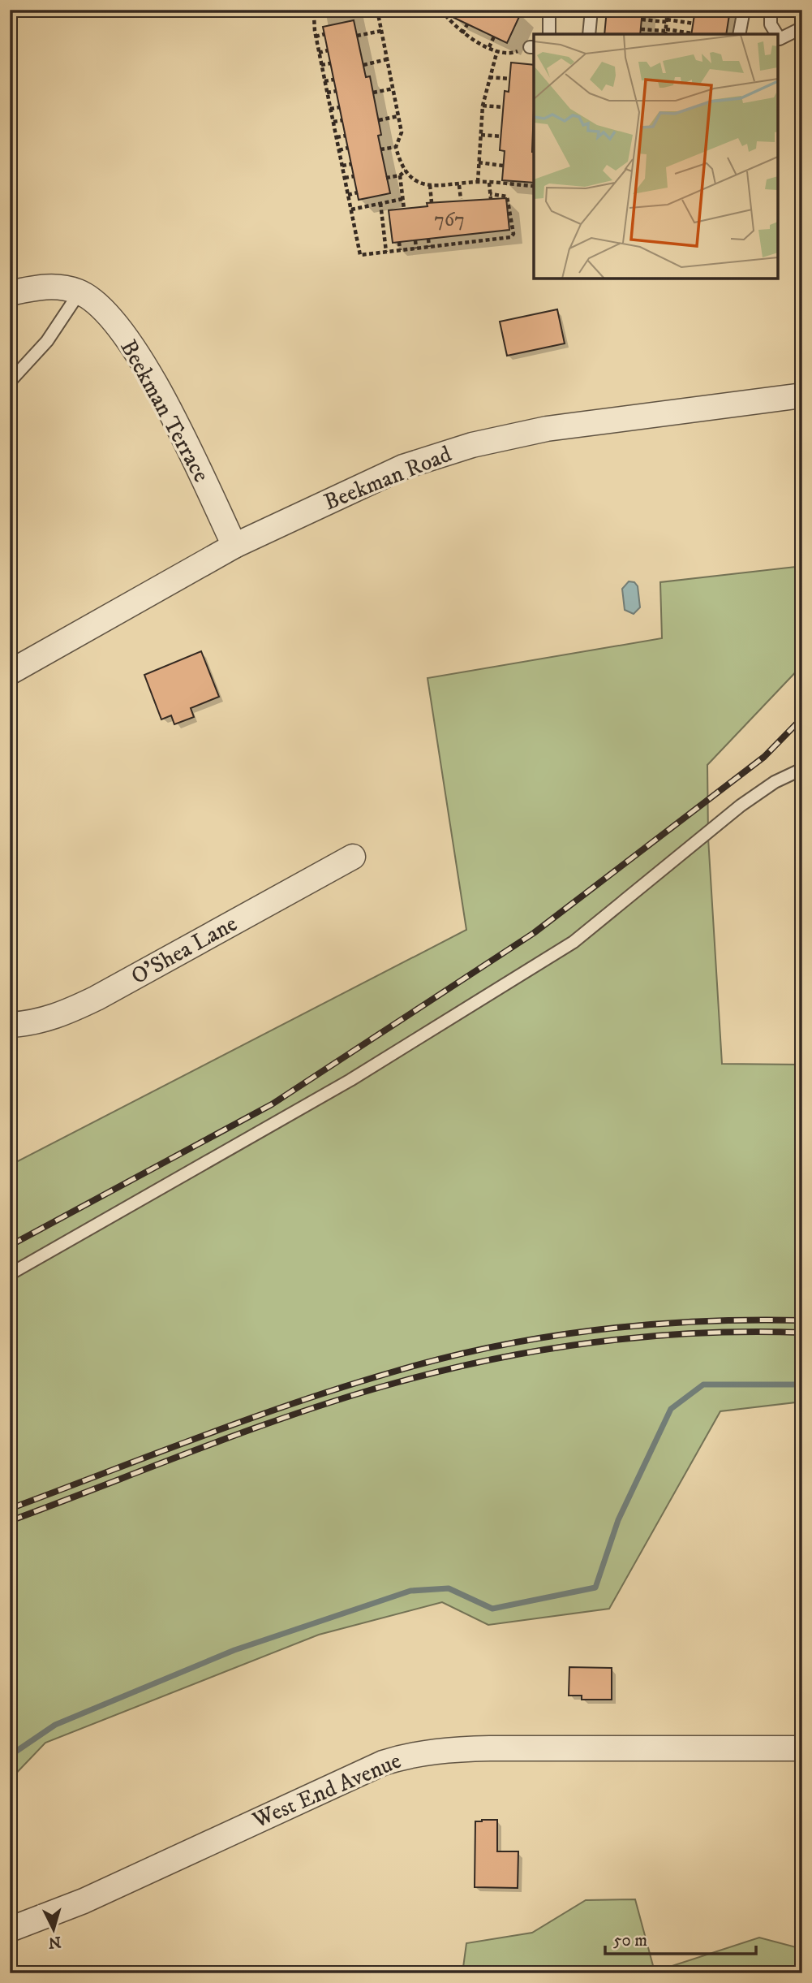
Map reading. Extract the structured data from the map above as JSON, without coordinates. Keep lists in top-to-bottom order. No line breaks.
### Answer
{"streets":{"street":["Beekman Terrace","Beekman Road","O'Shea Lane","West End Avenue"]},"crossings":[["Beekman Terrace","Beekman Road"]],"house_numbers":["767"],"scale_bar":"50 m","north":"bottom"}
